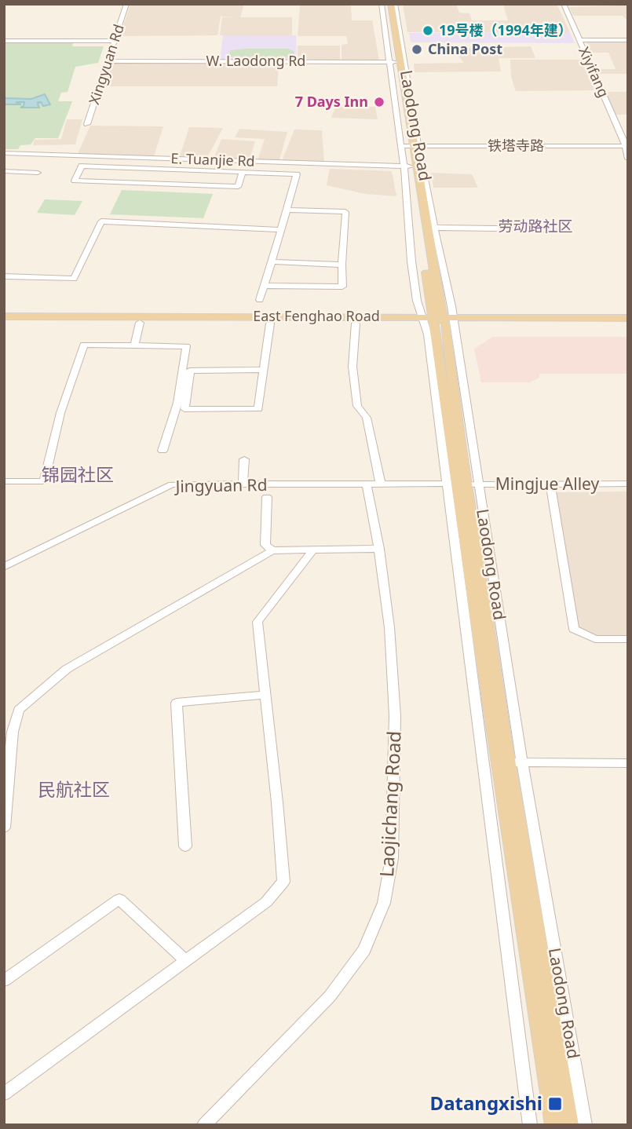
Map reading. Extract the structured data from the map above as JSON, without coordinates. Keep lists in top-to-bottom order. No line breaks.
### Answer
{"streets":{"main road":["Laodong Road","East Fenghao Road"],"street":["W. Laodong Rd","Xingyuan Rd","Xiyifang","铁塔寺路","E. Tuanjie Rd","Mingjue Alley","Jingyuan Rd","Laojichang Road"]},"crossings":[["W. Laodong Rd","Xingyuan Rd"],["W. Laodong Rd","Laodong Road"],["Xiyifang","铁塔寺路"],["Laodong Road","铁塔寺路"],["Laodong Road","E. Tuanjie Rd"],["Laodong Road","East Fenghao Road"],["Laodong Road","Mingjue Alley"],["Laodong Road","Jingyuan Rd"],["Mingjue Alley","Jingyuan Rd"],["Jingyuan Rd","Laojichang Road"]],"districts":["劳动路社区","锦园社区","民航社区"],"places":{"other":["19号楼（1994年建）","China Post","7 Days Inn"],"transit":["Datangxishi"]}}
